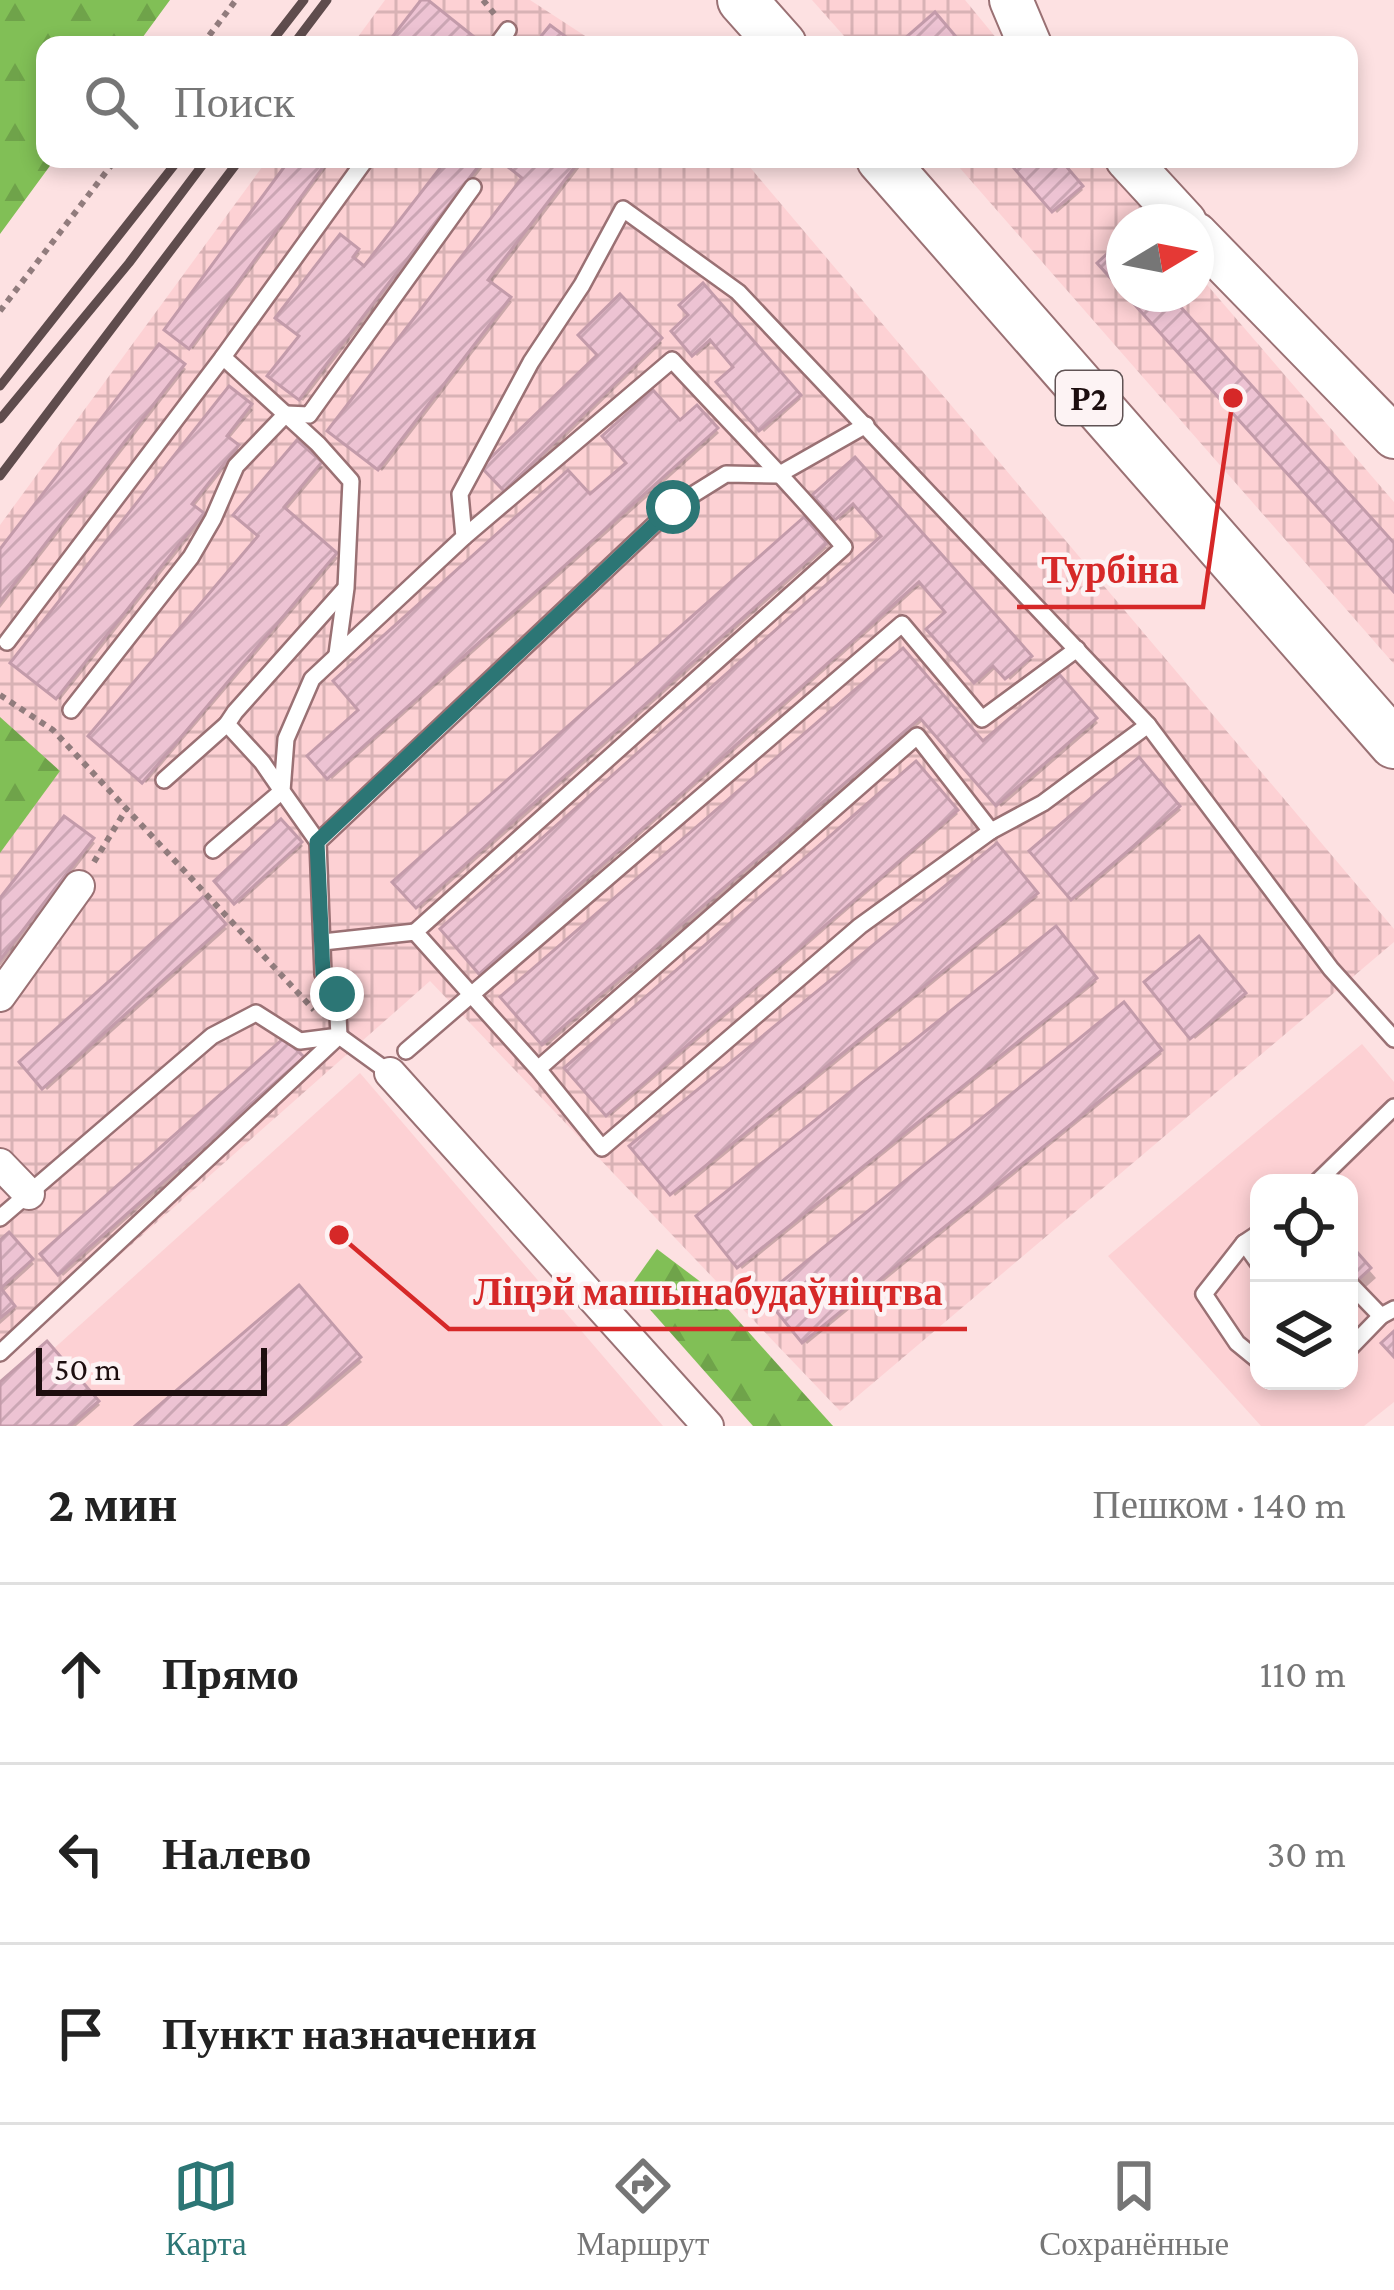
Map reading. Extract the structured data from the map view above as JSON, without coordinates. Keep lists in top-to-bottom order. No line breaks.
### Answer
{"streets":{"main road":["Р2"]},"places":["Турбіна","Ліцэй машынабудаўніцтва"],"scale_bar":"50 m","north":"right","page":{"search":"Поиск","scale":"50 m","heading":["2 мин","Пешком · 140 m"],"list":[["Прямо","110 m"],["Налево","30 m"],"Пункт назначения"],"nav":["Карта","Маршрут","Сохранённые"]}}
